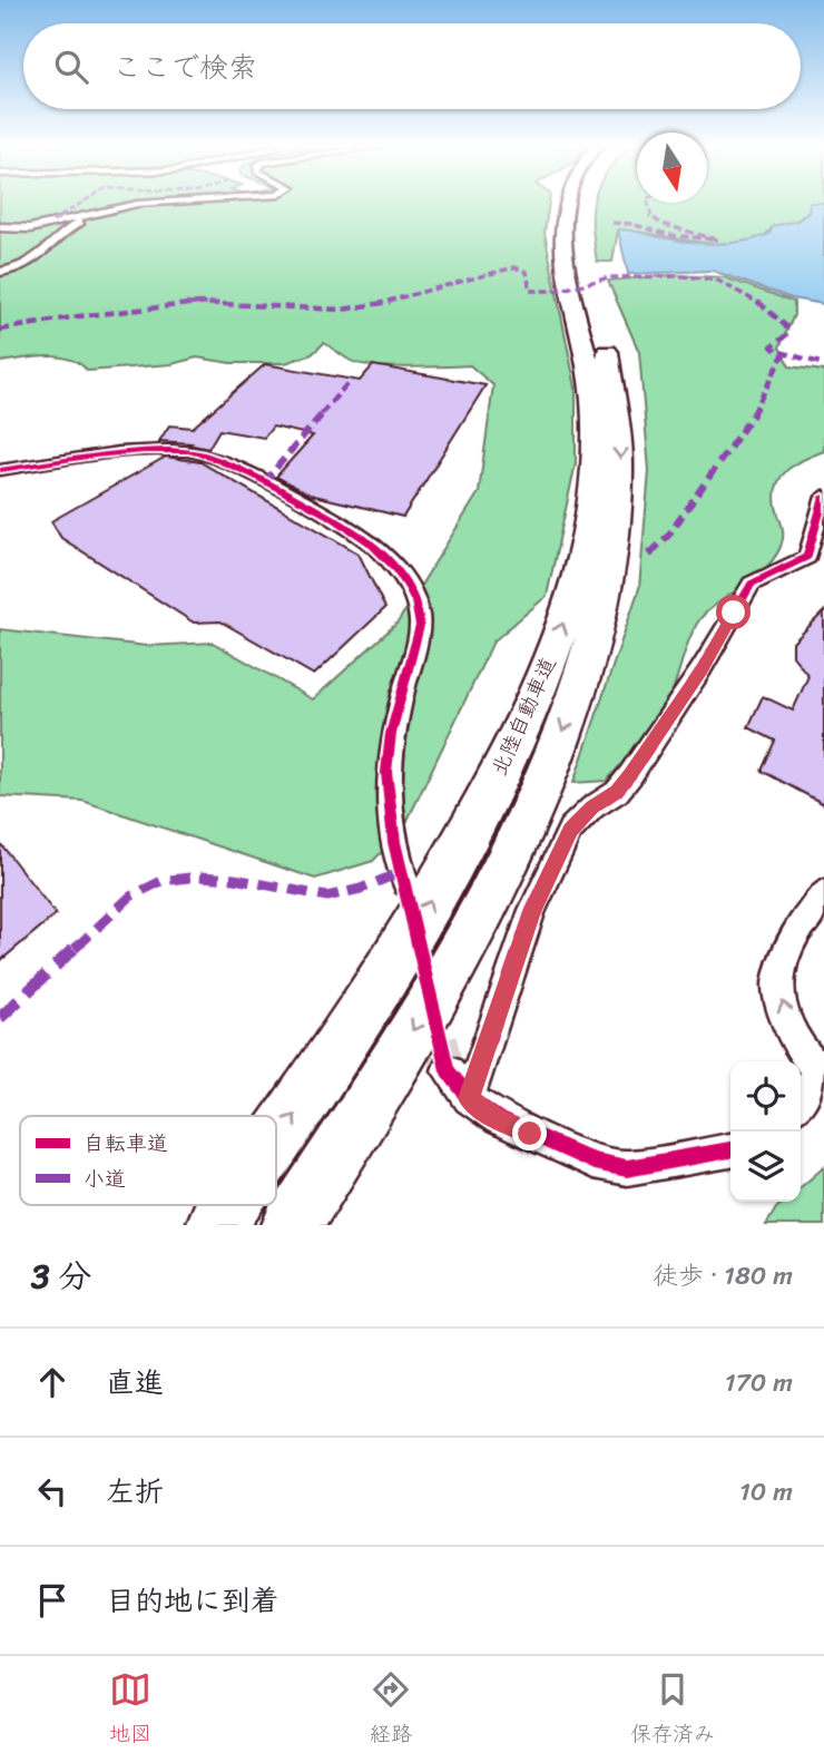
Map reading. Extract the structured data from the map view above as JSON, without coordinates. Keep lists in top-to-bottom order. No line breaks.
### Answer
{"streets":{"highway":["北陸自動車道"]},"legend":["自転車道","小道"],"north":"bottom","page":{"search":"ここで検索","heading":["3 分","徒歩 · 180 m"],"list":[["直進","170 m"],["左折","10 m"],"目的地に到着"],"nav":["地図","経路","保存済み"]}}
